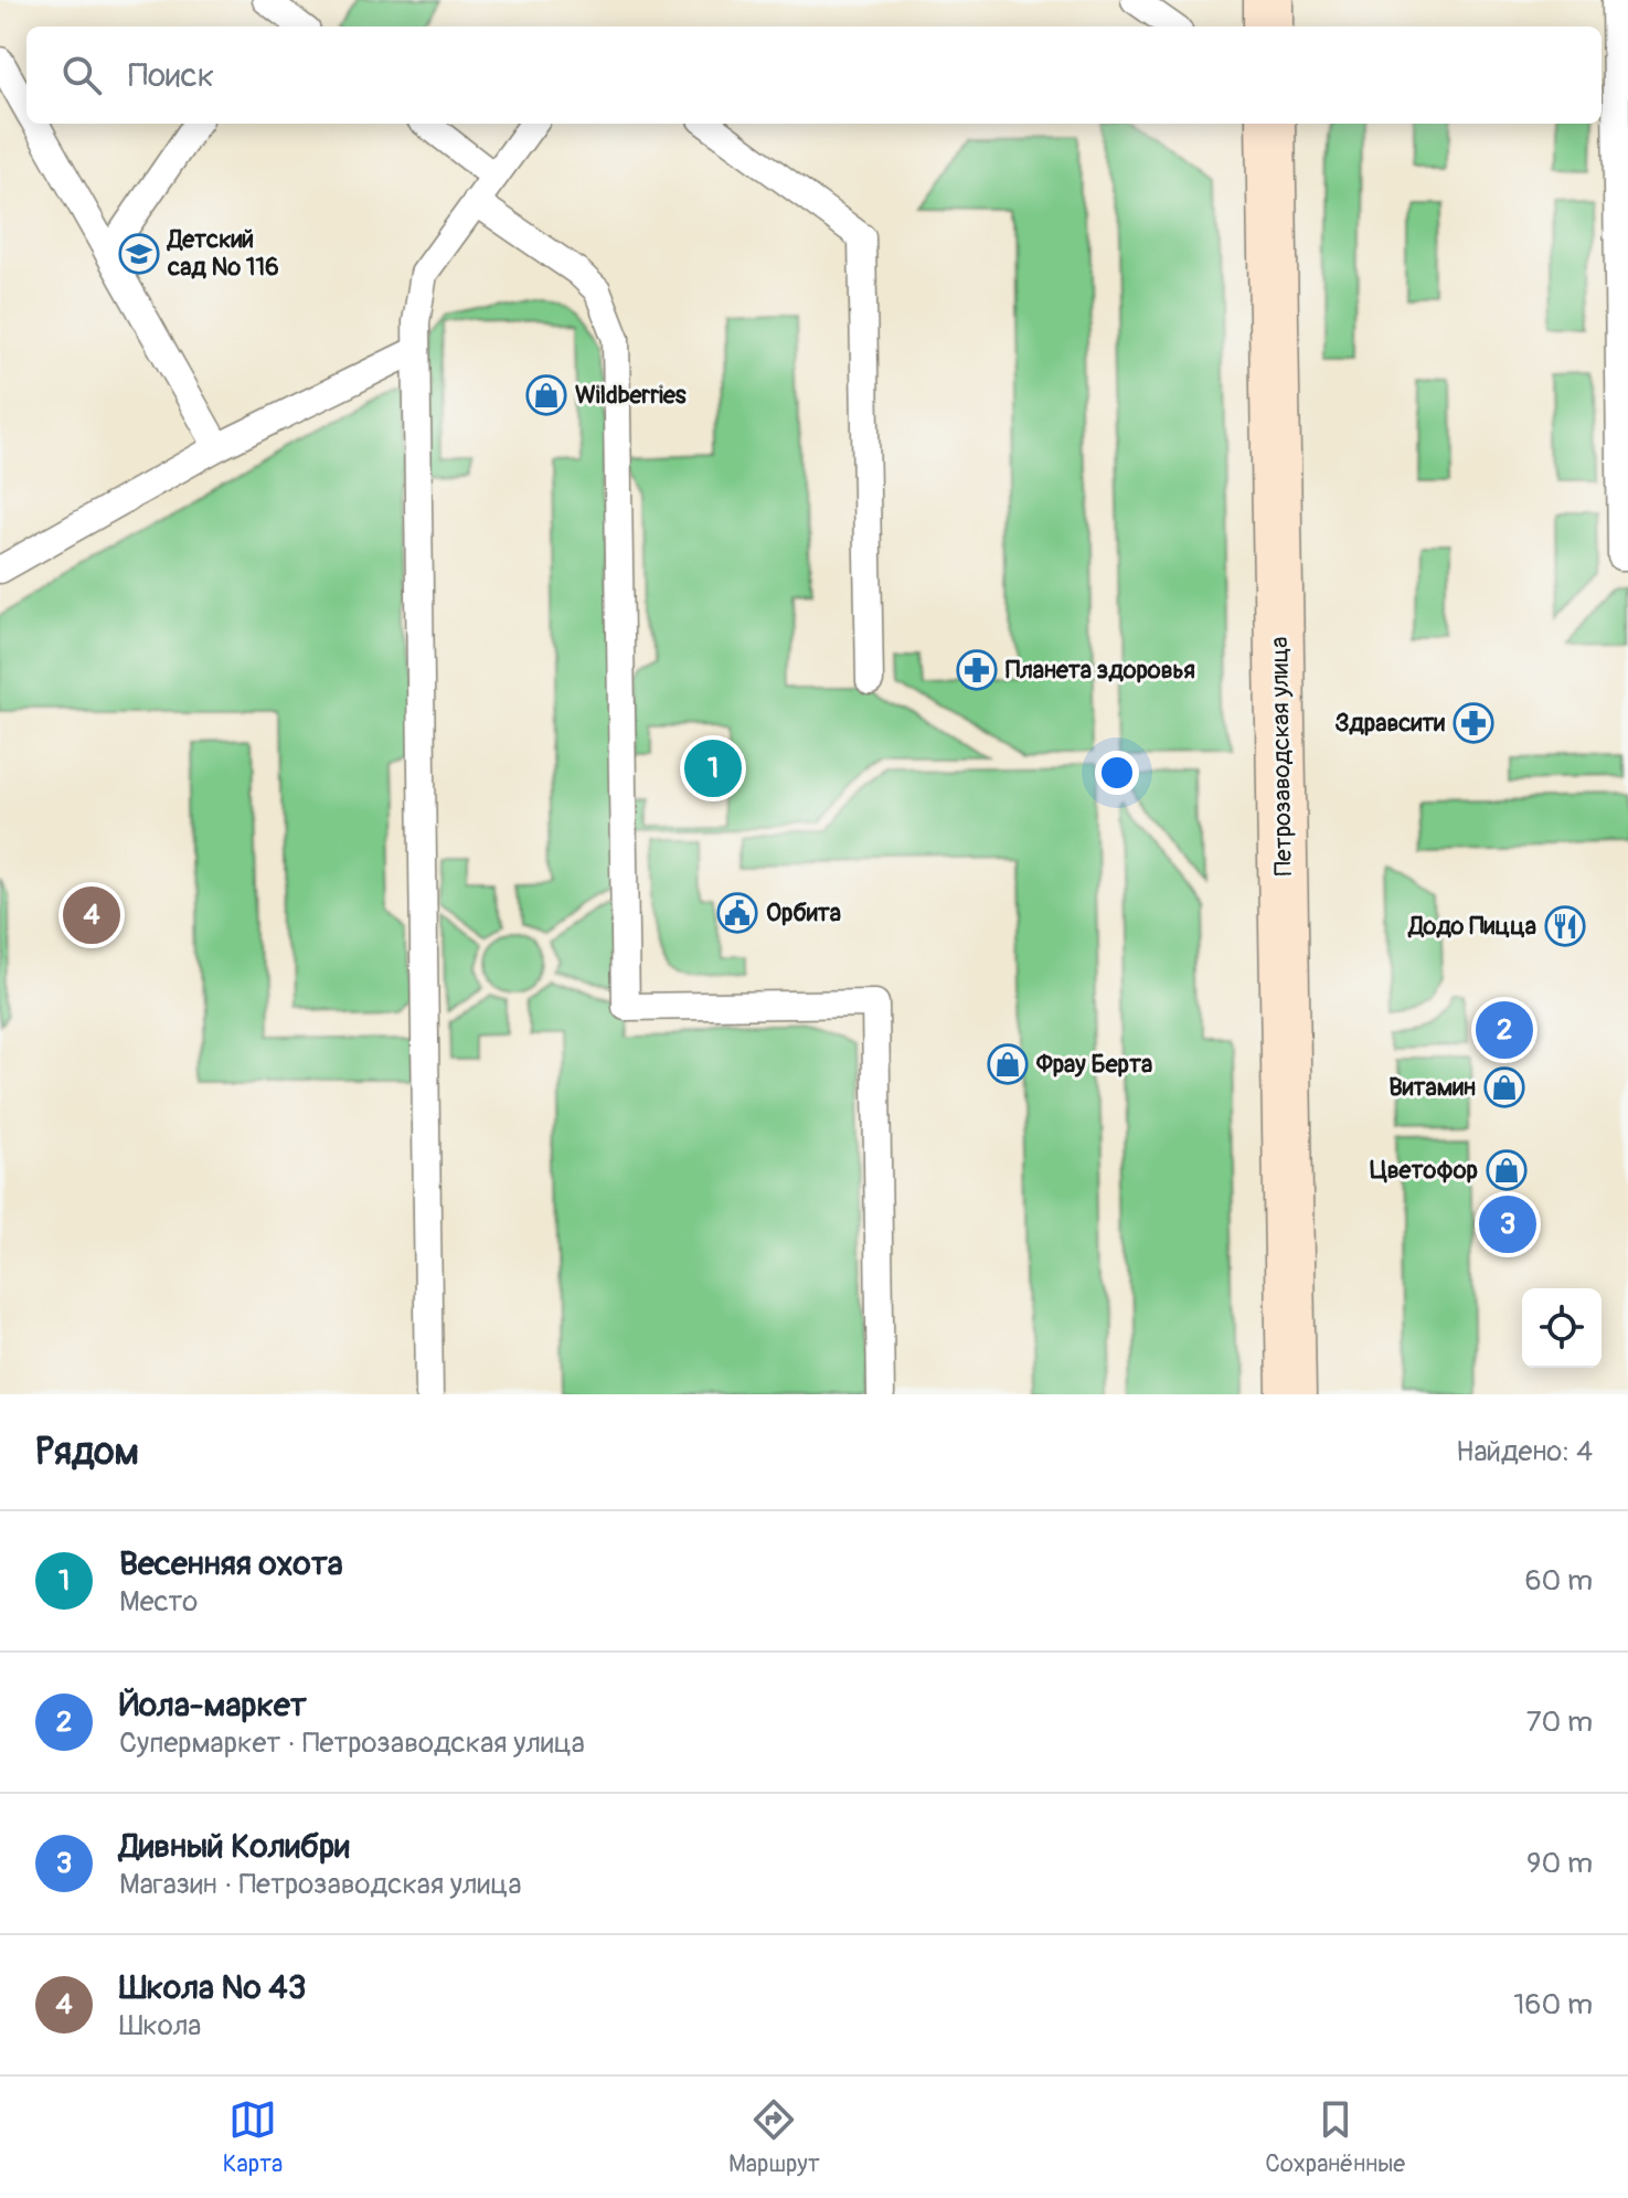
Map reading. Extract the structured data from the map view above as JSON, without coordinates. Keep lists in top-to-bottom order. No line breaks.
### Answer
{"streets":{"street":["Петрозаводская улица"]},"places":{"school or university":["Детский сад № 116"],"shop":["Wildberries","Фрау Берта","Витамин","Цветофор"],"pharmacy":["Планета здоровья","Здравсити"],"public building":["Орбита"],"restaurant":["Додо Пицца"]},"page":{"search":"Поиск","pins":["1","4","2","3"],"heading":["Рядом","Найдено: 4"],"list":[{"mark":"1","name":"Весенняя охота","note":"Место","value":"60 m"},{"mark":"2","name":"Йола-маркет","note":"Супермаркет · Петрозаводская улица","value":"70 m"},{"mark":"3","name":"Дивный Колибри","note":"Магазин · Петрозаводская улица","value":"90 m"},{"mark":"4","name":"Школа № 43","note":"Школа","value":"160 m"}],"nav":["Карта","Маршрут","Сохранённые"]}}
